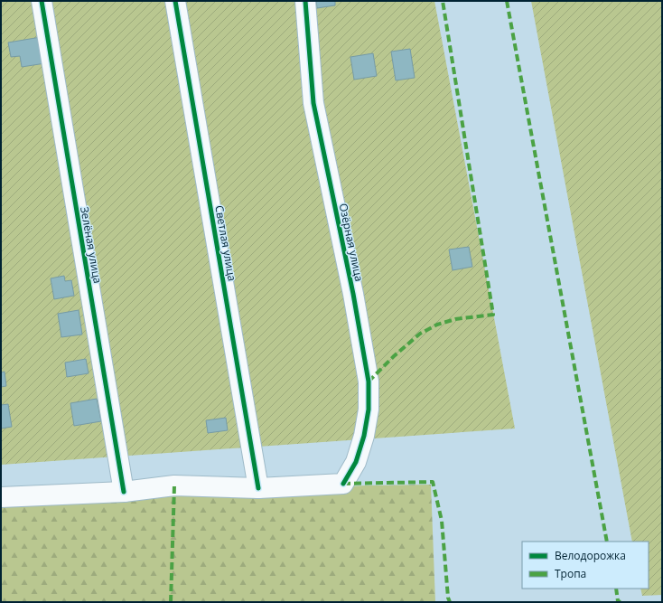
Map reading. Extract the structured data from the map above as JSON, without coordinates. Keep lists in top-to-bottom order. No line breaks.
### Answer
{"streets":{"street":["Озёрная улица","Светлая улица","Зелёная улица"]},"crossings":[["Озёрная улица","Светлая улица"]],"legend":["Велодорожка","Тропа"]}
